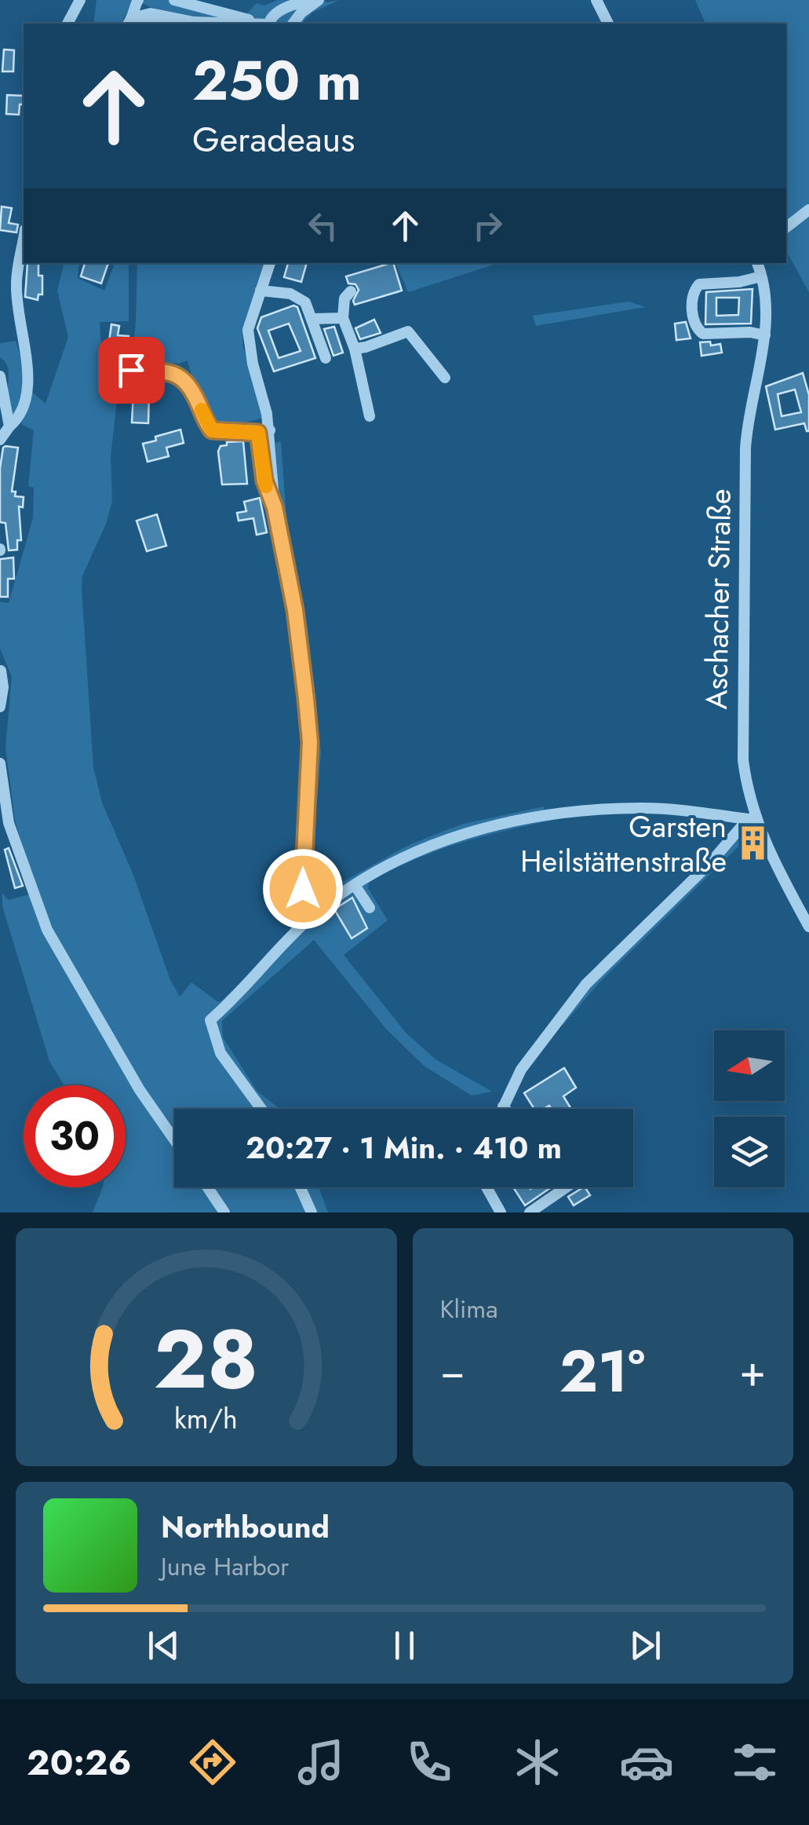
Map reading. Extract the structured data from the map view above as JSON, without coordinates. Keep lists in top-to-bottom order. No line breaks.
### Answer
{"streets":{"street":["Aschacher Straße"]},"places":{"building":["Garsten Heilstättenstraße"]},"north":"left","page":{"turn":["250 m","Geradeaus"],"limit":"30","trip":"20:27 · 1 Min. · 410 m","tile":"Klima","heat":["−","21°","+"],"song":["Northbound","June Harbor"],"tabs":"20:26","gauge":["28","km/h"]}}
